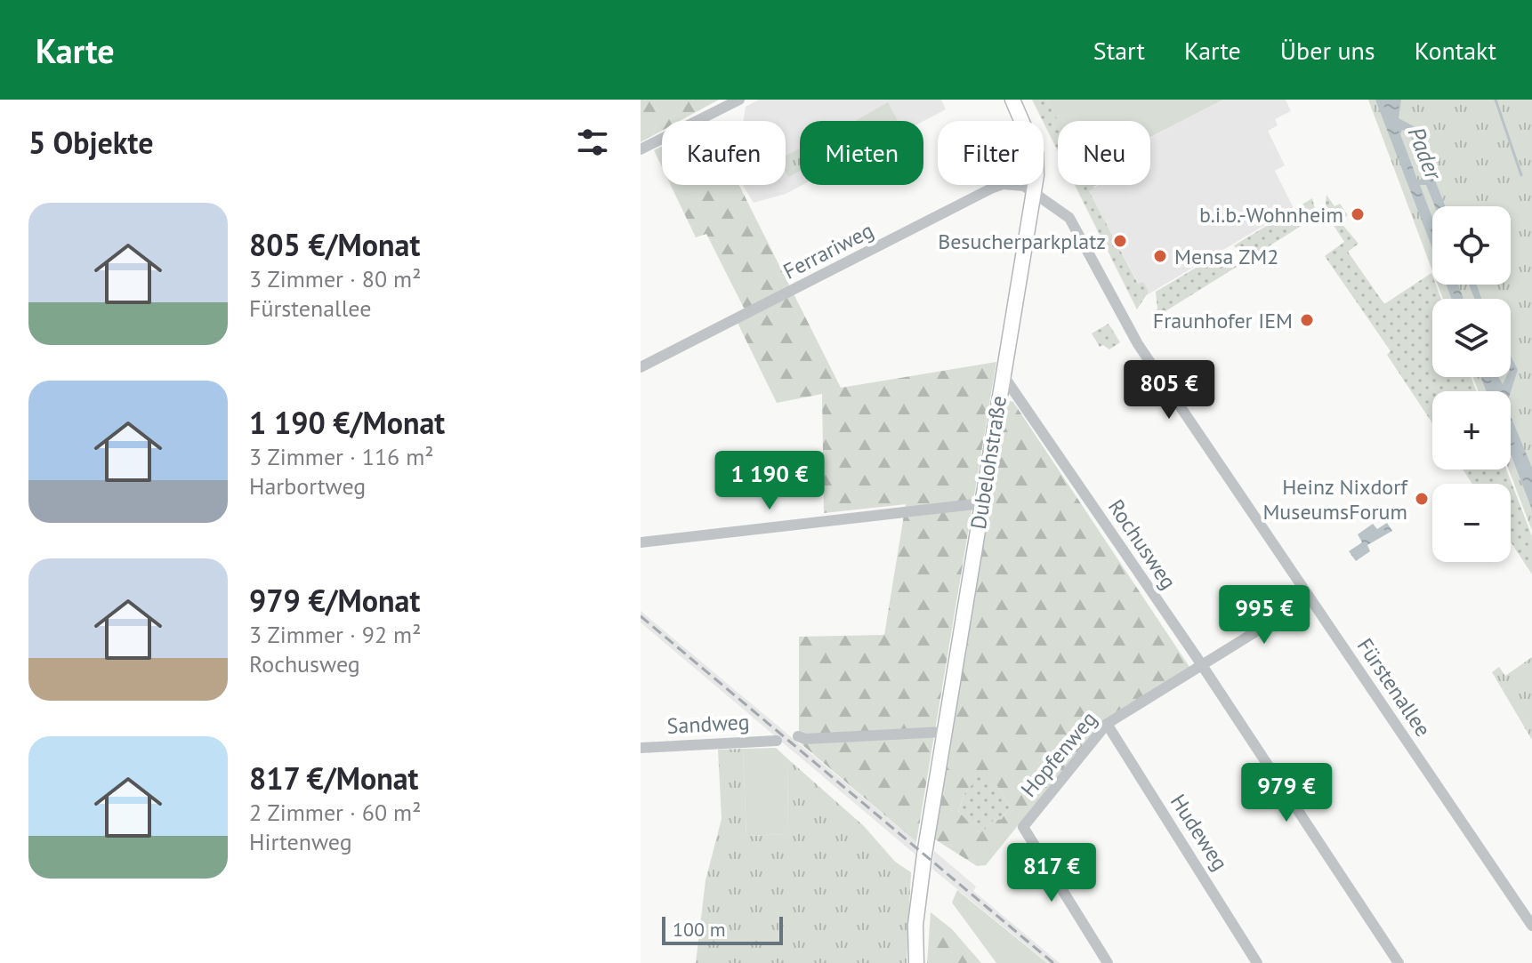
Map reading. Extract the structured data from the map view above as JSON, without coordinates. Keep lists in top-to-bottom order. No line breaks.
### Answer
{"streets":{"main road":["Dubelohstraße"],"street":["Ferrariweg","Rochusweg","Fürstenallee","Sandweg","Hopfenweg","Hudeweg"]},"crossings":[["Ferrariweg","Dubelohstraße"],["Ferrariweg","Fürstenallee"],["Dubelohstraße","Rochusweg"],["Dubelohstraße","Fürstenallee"],["Rochusweg","Hopfenweg"],["Fürstenallee","Hopfenweg"],["Hopfenweg","Hudeweg"]],"water":["Pader"],"places":["b.i.b.-Wohnheim","Besucherparkplatz","Mensa ZM2","Fraunhofer IEM","Heinz Nixdorf MuseumsForum"],"scale_bar":"100 m","page":{"header":"Karte","nav":["Start","Karte","Über uns","Kontakt"],"heading":"5 Objekte","chip":["Kaufen","Mieten","Filter","Neu"],"list":[{"name":"805 €/Monat","note":"3 Zimmer · 80 m² · Fürstenallee"},{"name":"1 190 €/Monat","note":"3 Zimmer · 116 m² · Harbortweg"},{"name":"979 €/Monat","note":"3 Zimmer · 92 m² · Rochusweg"},{"name":"817 €/Monat","note":"2 Zimmer · 60 m² · Hirtenweg"}],"map_buttons":["+","−"],"price":["805 €","1 190 €","995 €","979 €","817 €"],"scale":"100 m"}}
